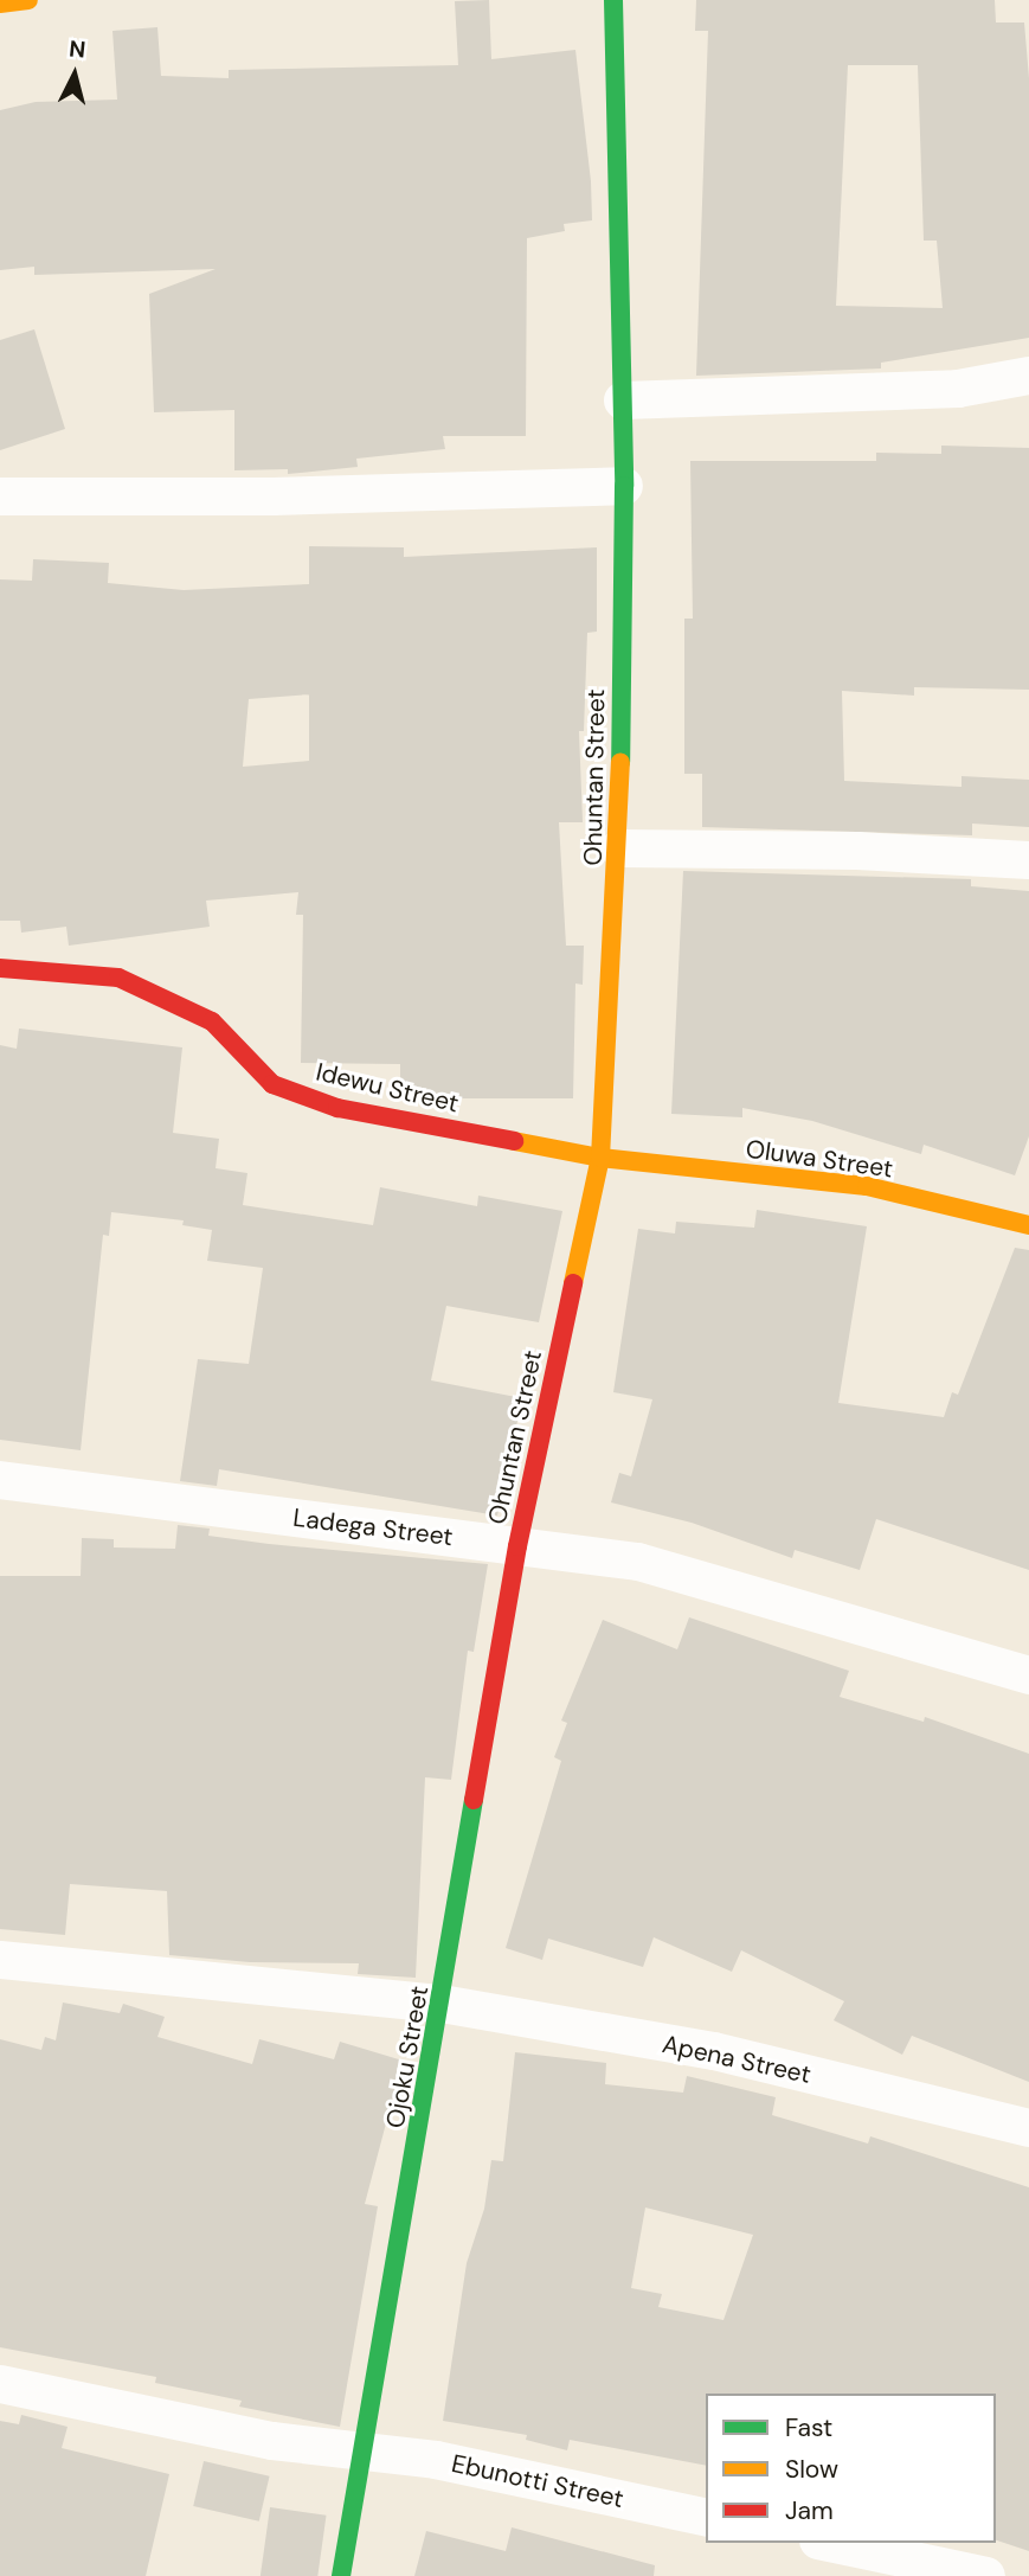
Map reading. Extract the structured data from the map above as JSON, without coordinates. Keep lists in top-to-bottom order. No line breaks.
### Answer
{"streets":{"street":["Ohuntan Street","Idewu Street","Oluwa Street","Ladega Street","Ojoku Street","Apena Street","Ebunotti Street"]},"crossings":[["Ohuntan Street","Idewu Street"],["Ohuntan Street","Oluwa Street"],["Ohuntan Street","Ladega Street"],["Ohuntan Street","Ojoku Street"],["Idewu Street","Oluwa Street"],["Ladega Street","Ojoku Street"],["Ojoku Street","Apena Street"],["Ojoku Street","Ebunotti Street"]],"legend":["Fast","Slow","Jam"],"north":"top"}
